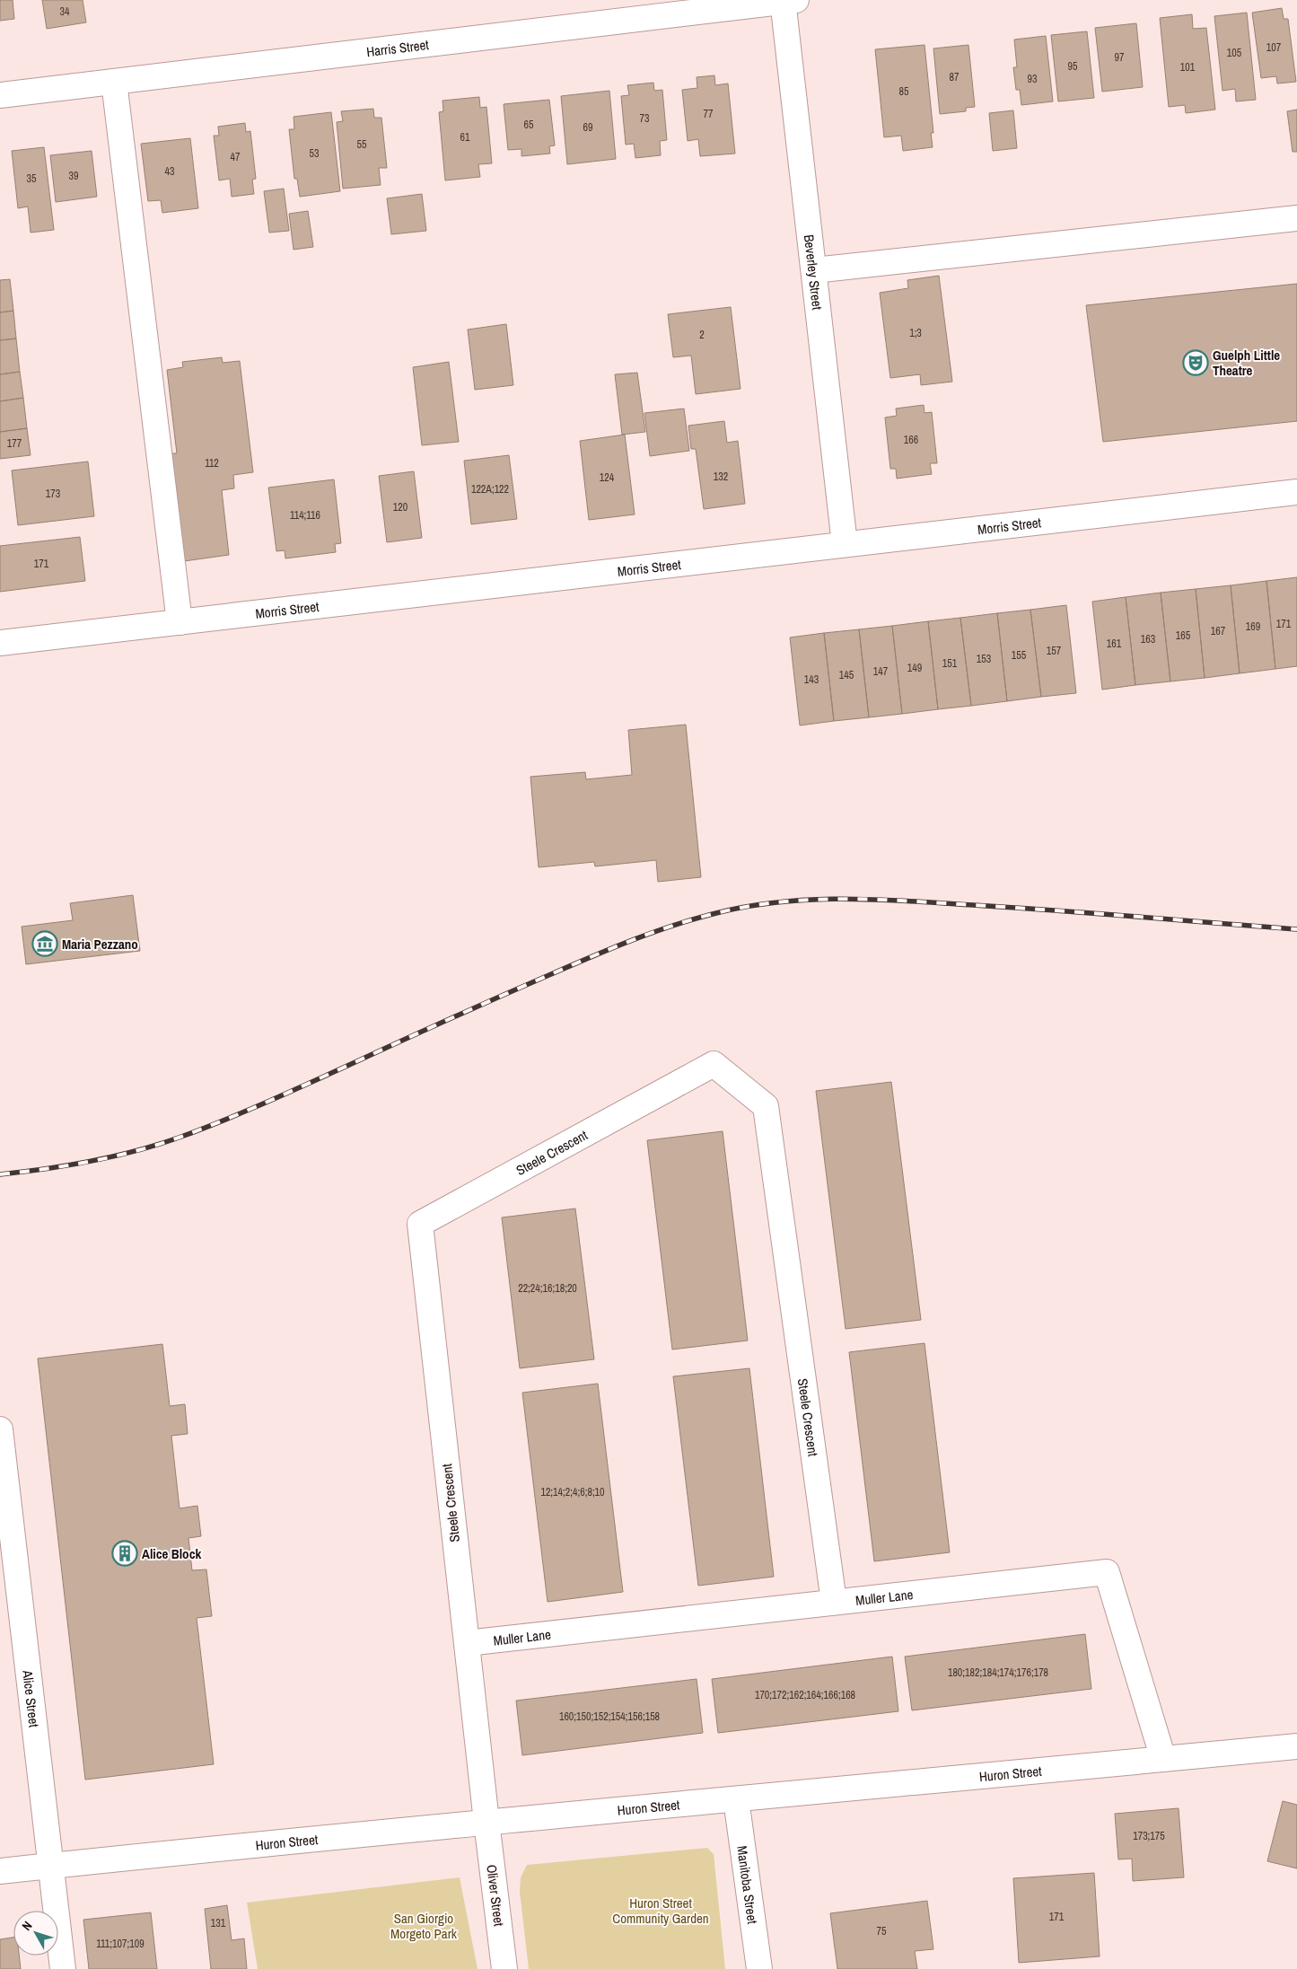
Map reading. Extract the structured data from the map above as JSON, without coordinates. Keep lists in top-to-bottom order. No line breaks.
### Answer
{"streets":{"street":["Harris Street","Beverley Street","Morris Street","Steele Crescent","Muller Lane","Alice Street","Huron Street","Manitoba Street","Oliver Street"]},"crossings":[["Harris Street","Beverley Street"],["Beverley Street","Morris Street"],["Steele Crescent","Muller Lane"],["Steele Crescent","Huron Street"],["Steele Crescent","Oliver Street"],["Muller Lane","Huron Street"],["Alice Street","Huron Street"],["Huron Street","Manitoba Street"],["Huron Street","Oliver Street"]],"parks":["Huron Street Community Garden","San Giorgio Morgeto Park"],"places":{"theatre":["Guelph Little Theatre"],"museum":["Maria Pezzano"],"building":["Alice Block"]},"house_numbers":["34","107","105","97","95","101","87","93","85","77","73","65","69","61","55","53","47","43","39","35","1;3","2","166","177","112","132","124","122A;122","173","120","114;116","171","171","169","167","165","163","161","157","155","153","151","149","147","145","143","22;24;16;18;20","12;14;2;4;6;8;10","180;182;184;174;176;178","170;172;162;164;166;168","160;150;152;154;156;158","173;175","171","131","75","111;107;109"],"north":"top left"}
